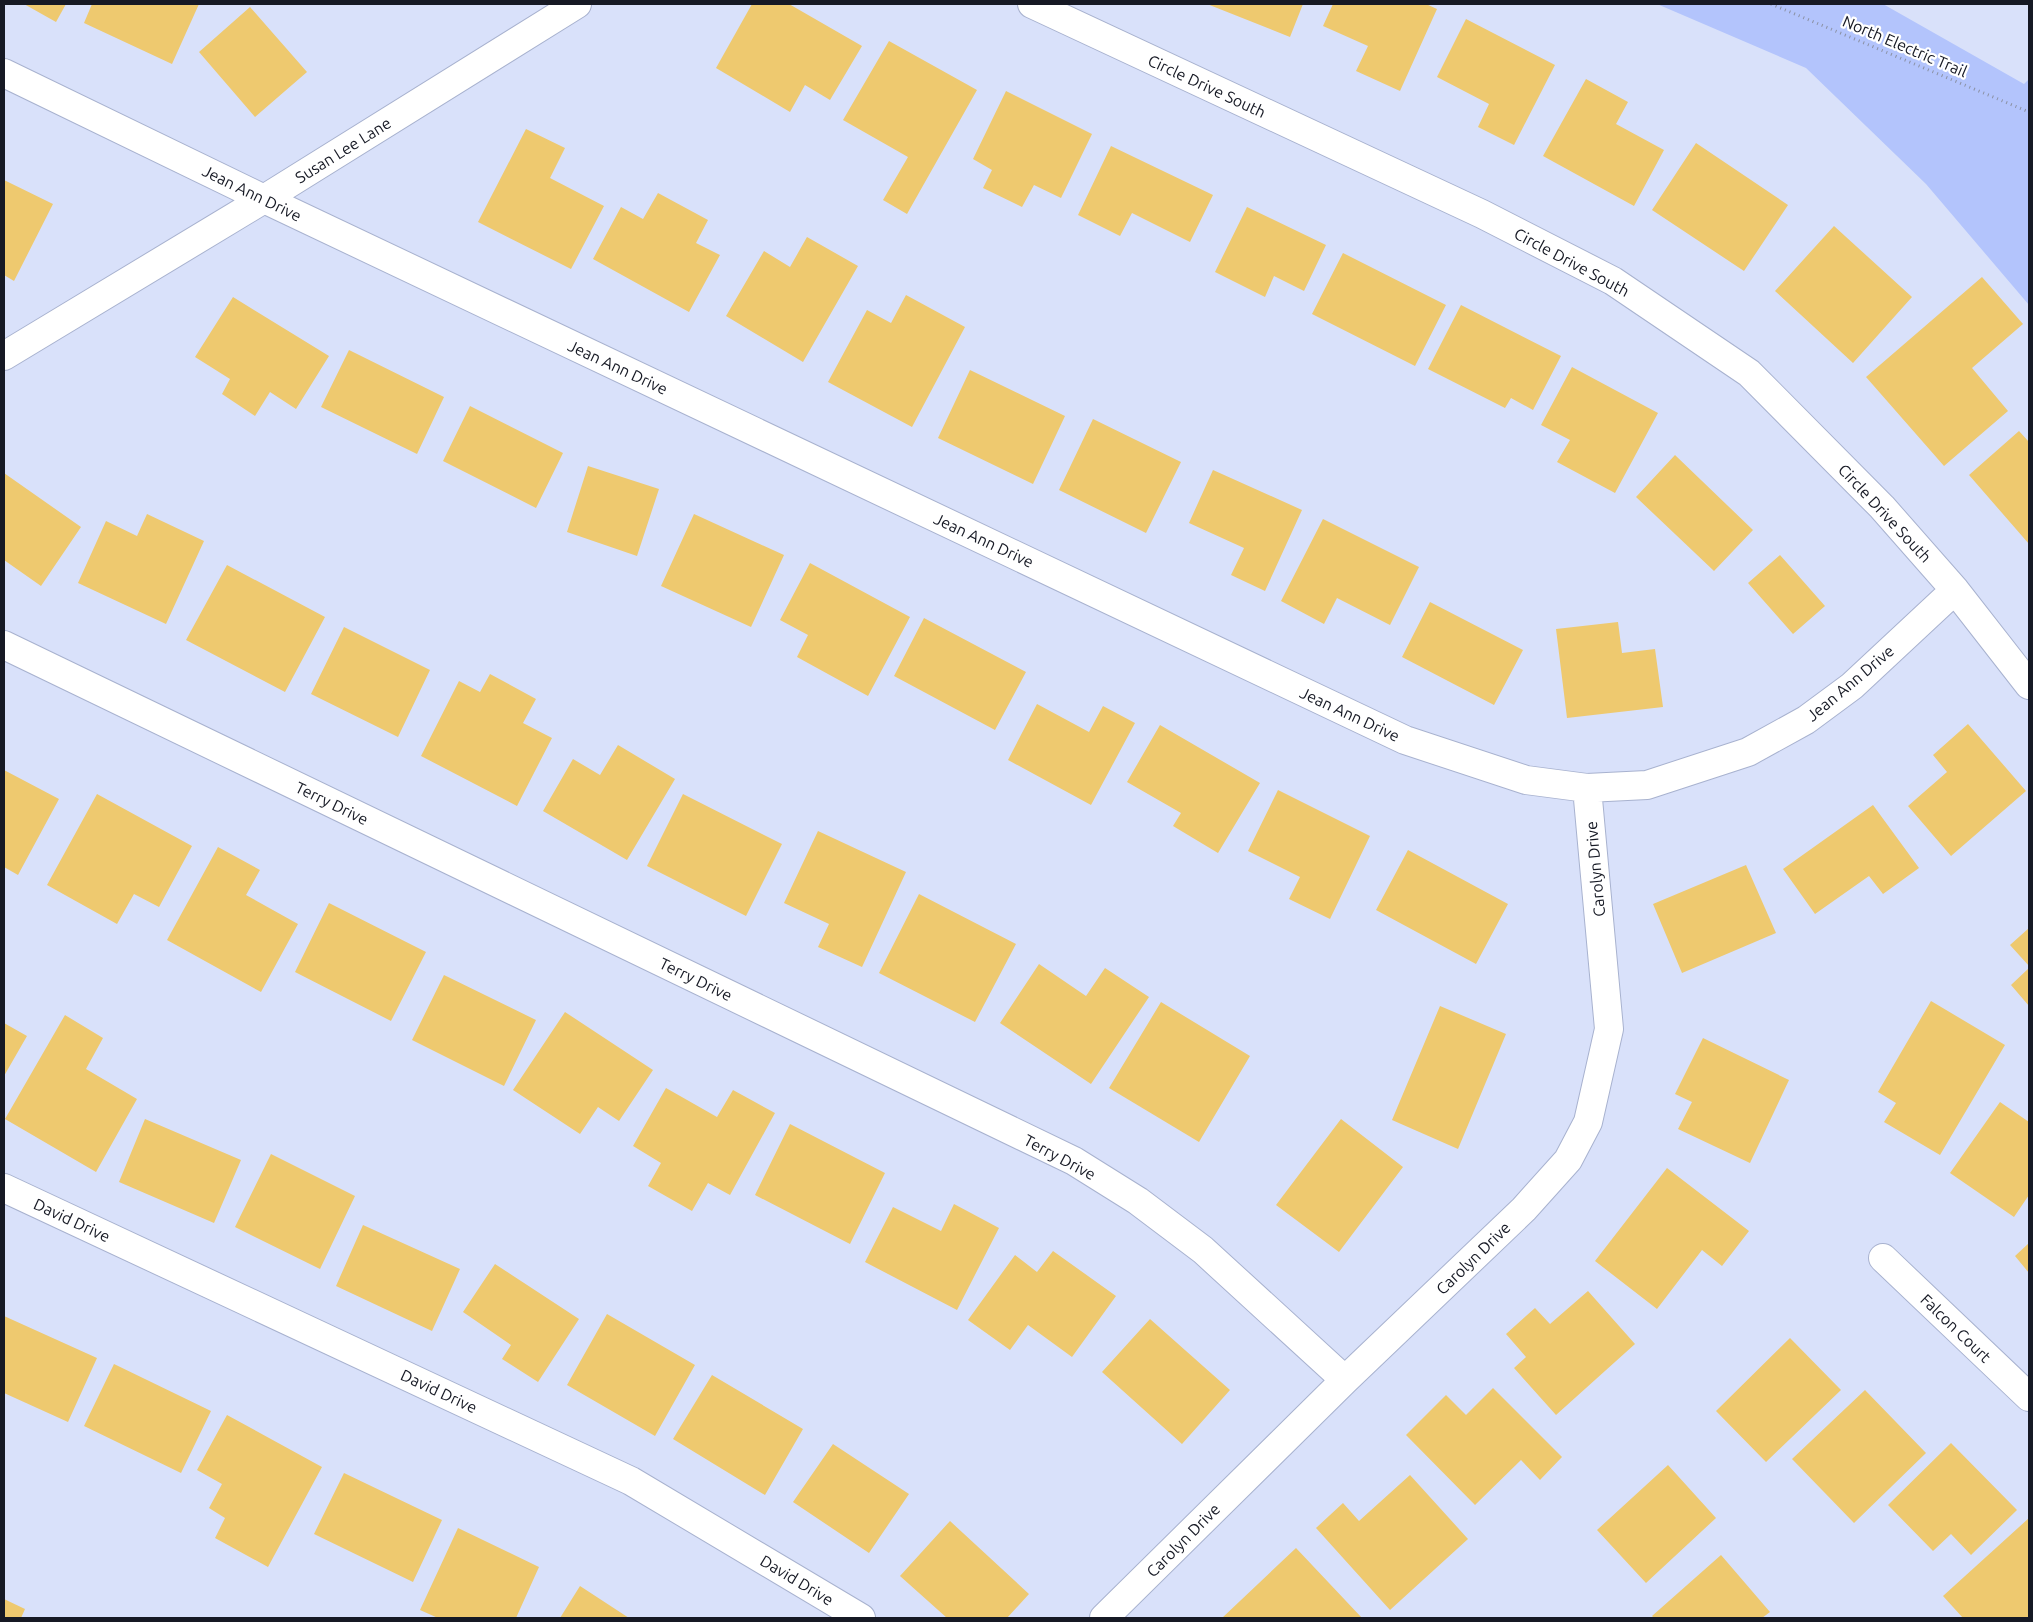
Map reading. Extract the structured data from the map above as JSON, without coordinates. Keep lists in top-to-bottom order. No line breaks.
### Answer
{"streets":{"street":["Circle Drive South","Susan Lee Lane","Jean Ann Drive","Terry Drive","Carolyn Drive","David Drive","Falcon Court"],"path":["North Electric Trail"]},"crossings":[["Circle Drive South","Jean Ann Drive"],["Susan Lee Lane","Jean Ann Drive"],["Jean Ann Drive","Carolyn Drive"],["Terry Drive","Carolyn Drive"]]}
